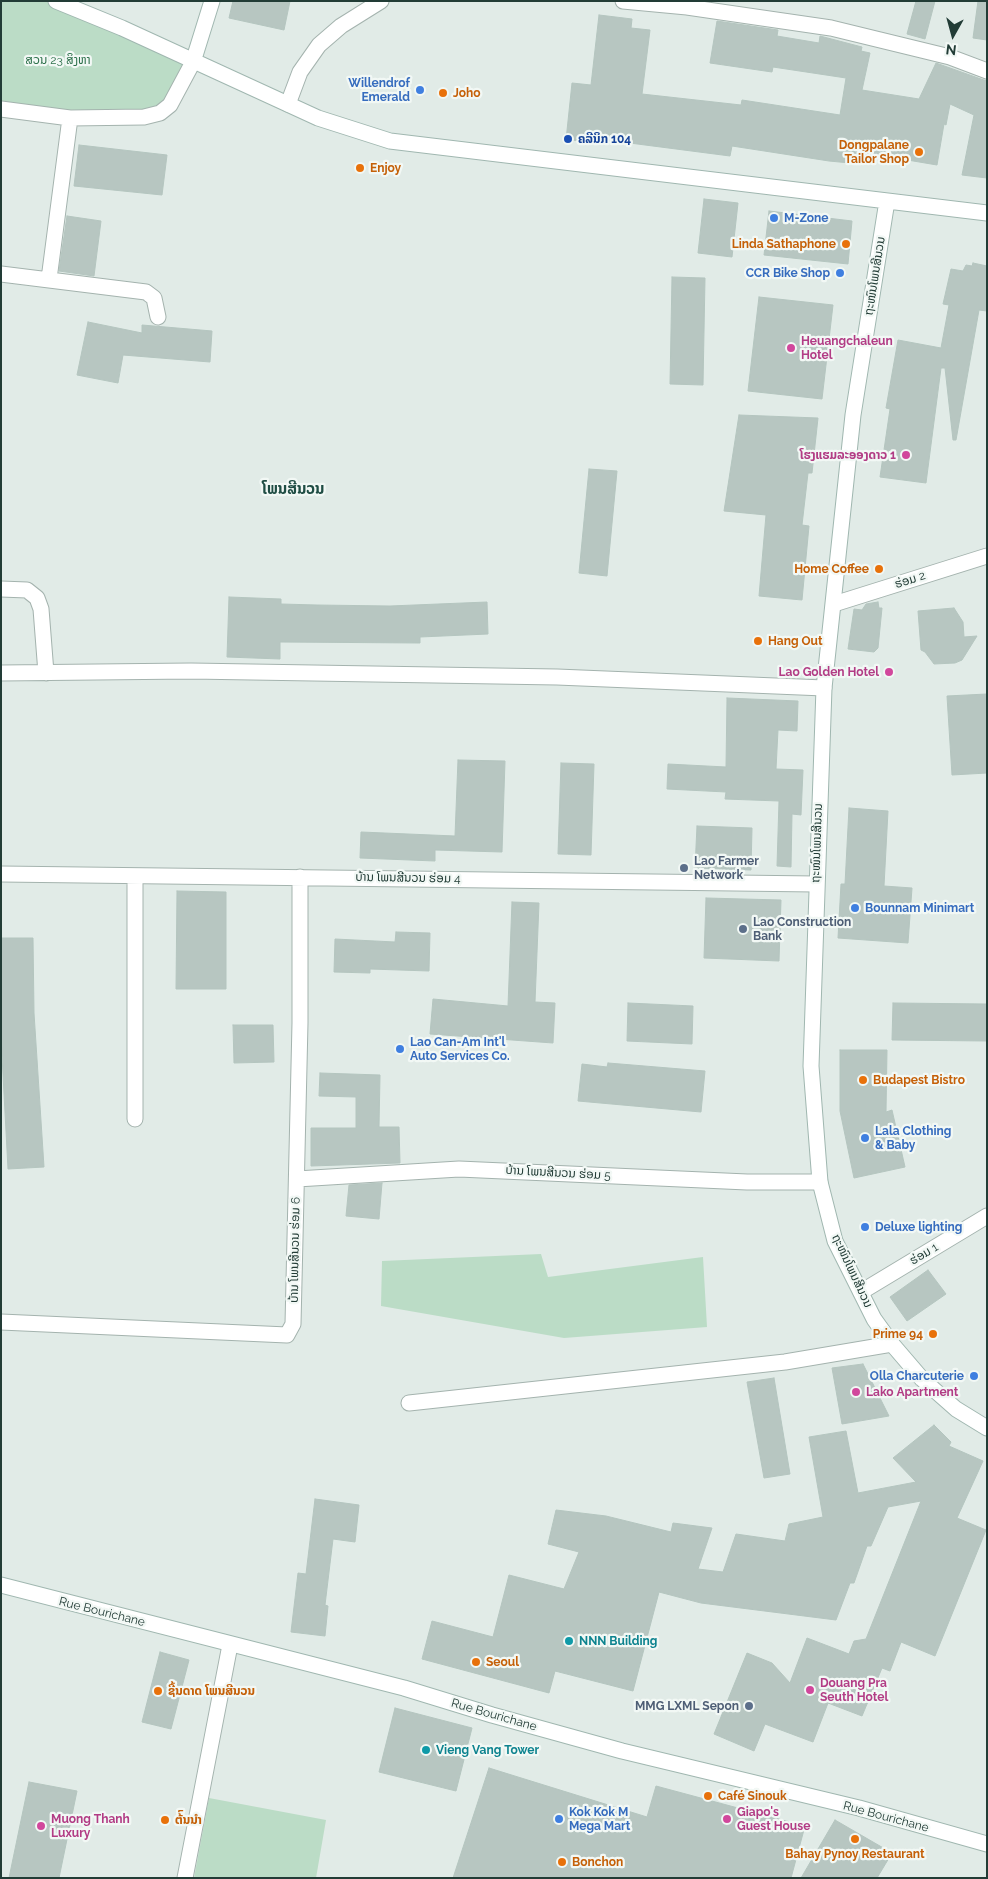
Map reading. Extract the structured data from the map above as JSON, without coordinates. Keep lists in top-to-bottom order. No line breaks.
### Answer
{"streets":{"street":["ຖະໜົນໂພນສີນວນ","ຮ່ອມ 2","ບ້ານ ໂພນສີນວນ ຮ່ອມ 4","ບ້ານ ໂພນສີນວນ ຮ່ອມ 5","ບ້ານ ໂພນສີນວນ ຮ່ອມ 6","ຮ່ອມ 1","Rue Bourichane"]},"crossings":[["ຖະໜົນໂພນສີນວນ","ຮ່ອມ 2"],["ຖະໜົນໂພນສີນວນ","ບ້ານ ໂພນສີນວນ ຮ່ອມ 4"],["ຖະໜົນໂພນສີນວນ","ບ້ານ ໂພນສີນວນ ຮ່ອມ 5"],["ຖະໜົນໂພນສີນວນ","ຮ່ອມ 1"],["ບ້ານ ໂພນສີນວນ ຮ່ອມ 4","ບ້ານ ໂພນສີນວນ ຮ່ອມ 6"],["ບ້ານ ໂພນສີນວນ ຮ່ອມ 5","ບ້ານ ໂພນສີນວນ ຮ່ອມ 6"]],"districts":["ໂພນສີນວນ"],"parks":["ສວນ 23 ສິງຫາ"],"places":["Willendrof Emerald","Joho","ຄລີນິກ 104","Dongpalane Tailor Shop","Enjoy","M-Zone","Linda Sathaphone","CCR Bike Shop","Heuangchaleun Hotel","ໂຮງແຮມລະອອງດາວ 1","Home Coffee","Hang Out","Lao Golden Hotel","Lao Farmer Network","Bounnam Minimart","Lao Construction Bank","Lao Can-Am Int'l Auto Services Co.","Budapest Bistro","Lala Clothing & Baby","Deluxe lighting","Prime 94","Olla Charcuterie","Lako Apartment","NNN Building","Seoul","Douang Pra Seuth Hotel","ຊີ້ນດາດ ໂພນສີນວນ","MMG LXML Sepon","Vieng Vang Tower","Café Sinouk","Kok Kok M Mega Mart","Giapo's Guest House","ຕ້ົນນໍາ","Muong Thanh Luxury","Bahay Pynoy Restaurant","Bonchon"],"north":"bottom"}
